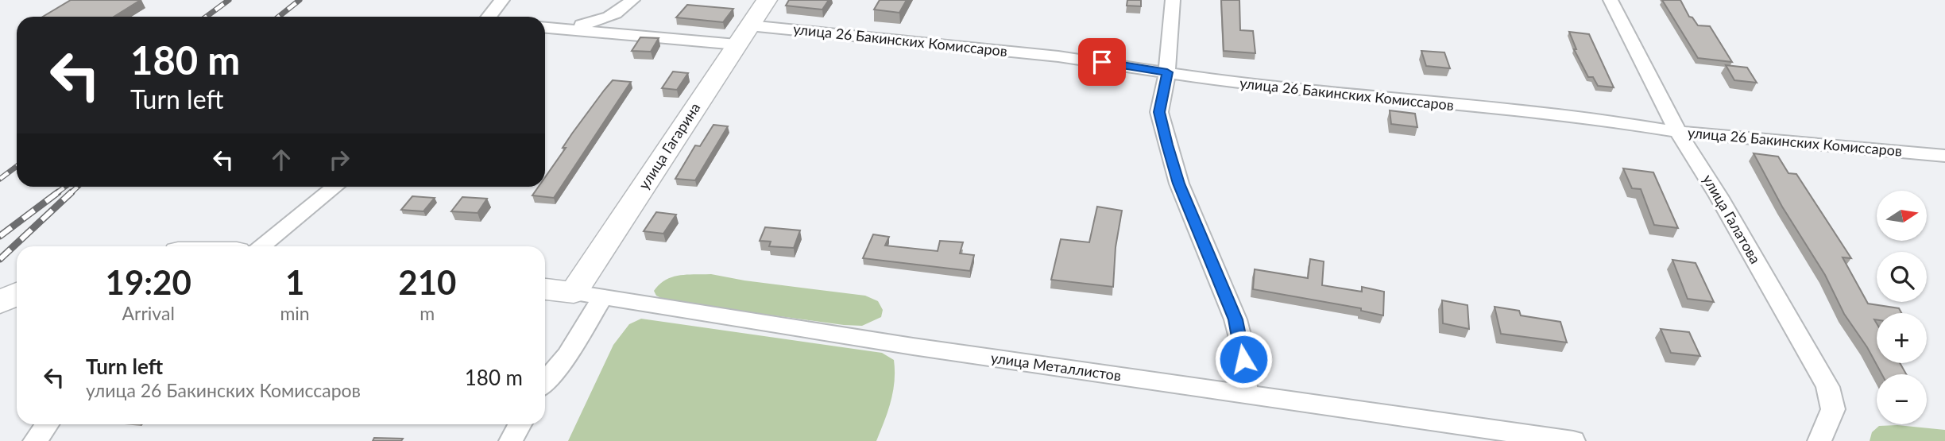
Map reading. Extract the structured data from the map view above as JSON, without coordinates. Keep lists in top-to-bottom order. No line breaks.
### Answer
{"streets":{"main road":["улица Гагарина","улица Металлистов"],"street":["улица 26 Бакинских Комиссаров","улица Галатова"]},"crossings":[["улица 26 Бакинских Комиссаров","улица Гагарина"],["улица 26 Бакинских Комиссаров","улица Галатова"],["улица Гагарина","улица Металлистов"]],"north":"right","page":{"turn":["180 m","Turn left"],"map_buttons":["+","−"],"eta":["19:20","Arrival","1","min","210","m"],"list":[{"name":"Turn left","note":"улица 26 Бакинских Комиссаров","value":"180 m"}]}}
